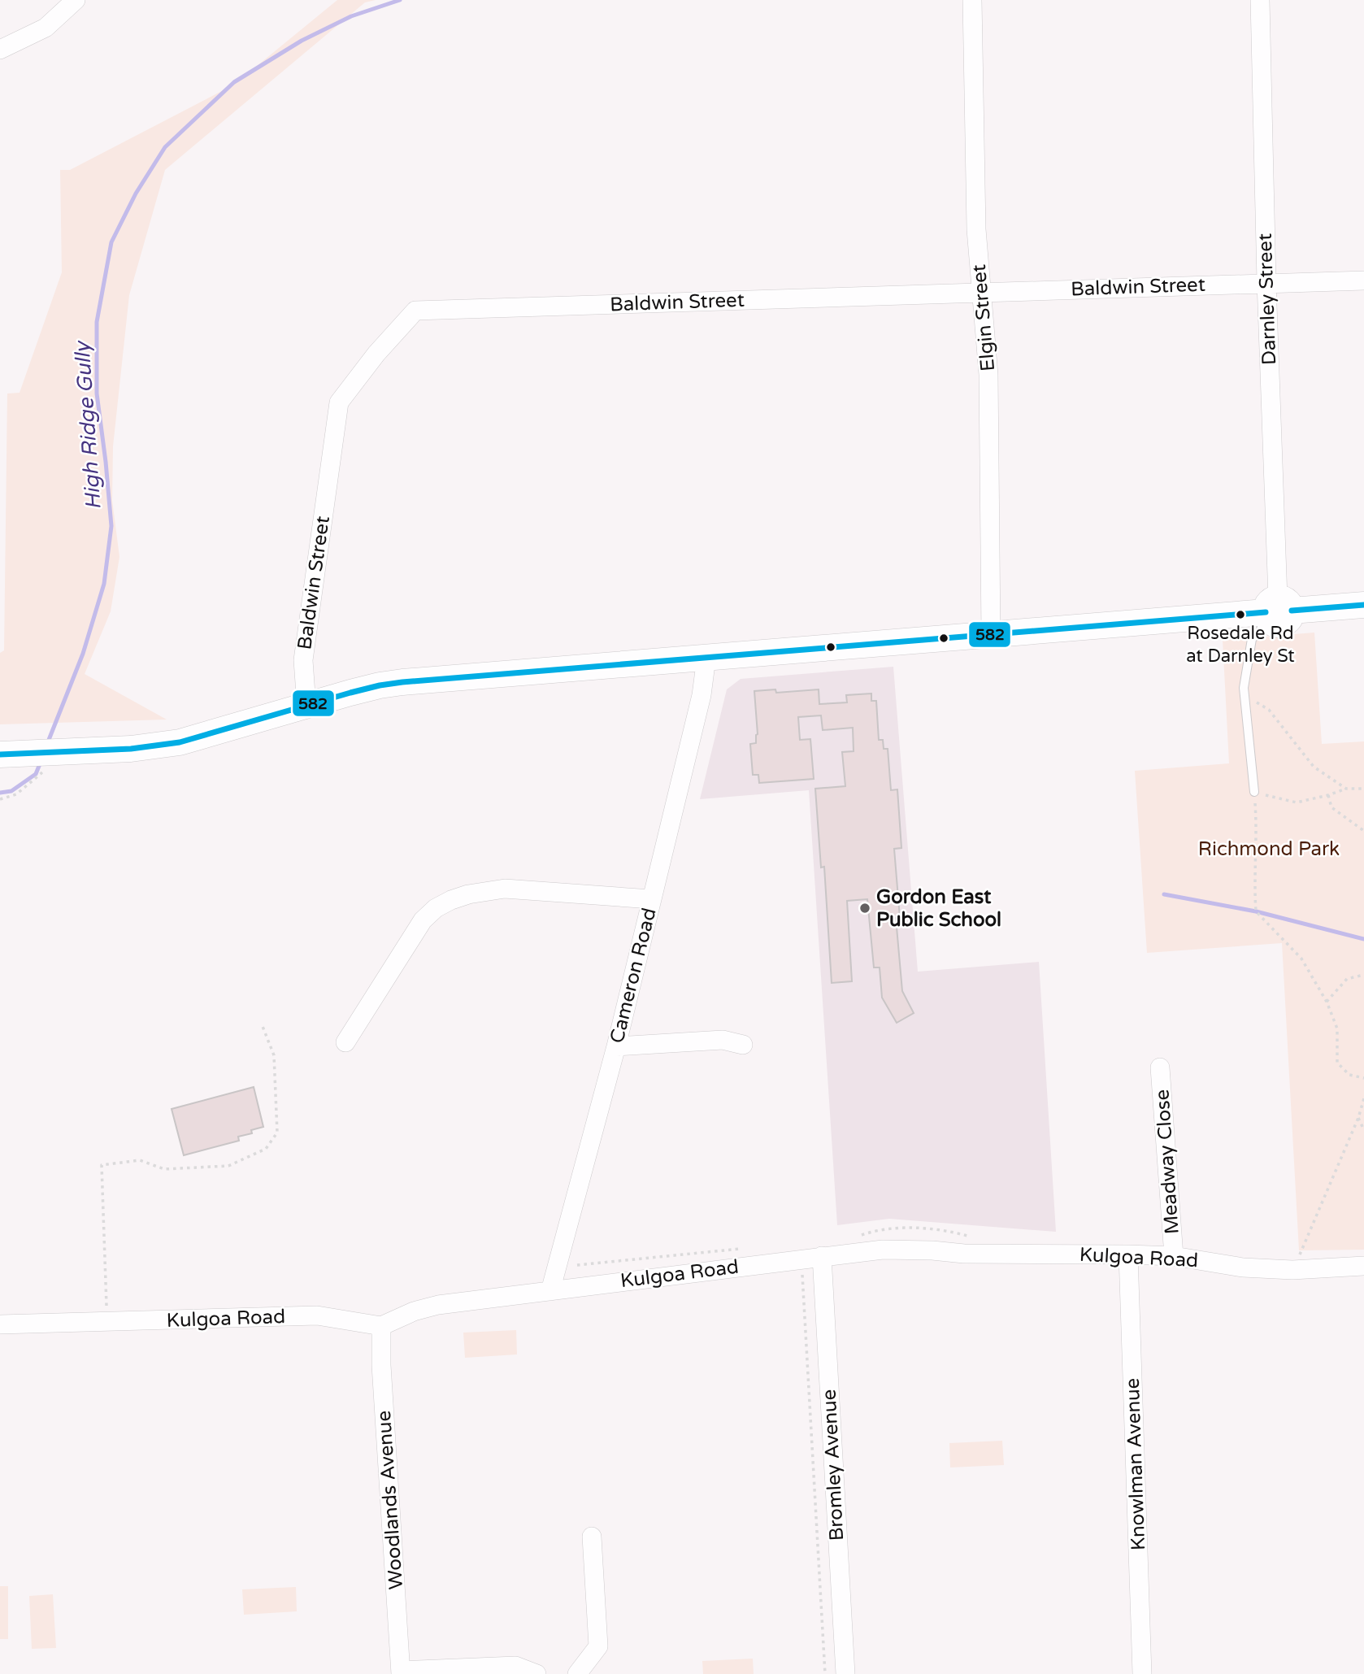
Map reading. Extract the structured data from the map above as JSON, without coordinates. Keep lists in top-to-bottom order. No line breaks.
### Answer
{"streets":{"street":["Baldwin Street","Darnley Street","Elgin Street","Cameron Road","Meadway Close","Kulgoa Road","Knowlman Avenue","Bromley Avenue","Woodlands Avenue"]},"crossings":[["Baldwin Street","Darnley Street"],["Baldwin Street","Elgin Street"],["Cameron Road","Kulgoa Road"],["Meadway Close","Kulgoa Road"],["Kulgoa Road","Knowlman Avenue"],["Kulgoa Road","Bromley Avenue"],["Kulgoa Road","Woodlands Avenue"]],"water":["High Ridge Gully"],"parks":["Richmond Park"],"places":["Rosedale Rd at Darnley St","Gordon East Public School"],"lines":["transit line 582"]}
